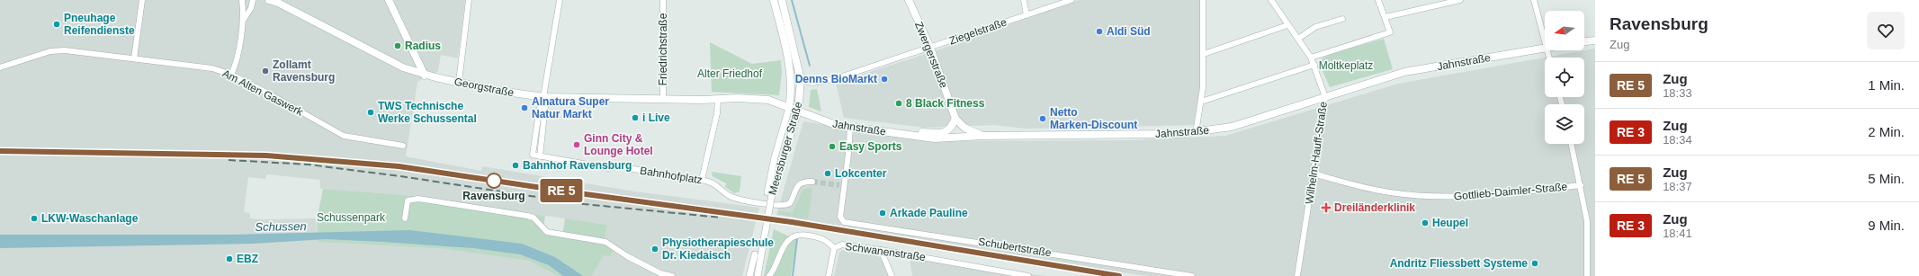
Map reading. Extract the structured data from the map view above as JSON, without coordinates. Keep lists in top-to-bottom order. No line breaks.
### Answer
{"streets":{"main road":["Zwergerstraße","Jahnstraße","Georgstraße","Meersburger Straße"],"street":["Ziegelstraße","Friedrichstraße","Am Alten Gaswerk","Wilhelm-Hauff-Straße","Bahnhofplatz","Gottlieb-Daimler-Straße","Schubertstraße","Schwanenstraße"]},"crossings":[["Ziegelstraße","Zwergerstraße"],["Ziegelstraße","Meersburger Straße"],["Friedrichstraße","Georgstraße"],["Jahnstraße","Georgstraße"],["Jahnstraße","Meersburger Straße"],["Jahnstraße","Wilhelm-Hauff-Straße"],["Jahnstraße","Schubertstraße"],["Georgstraße","Meersburger Straße"],["Georgstraße","Bahnhofplatz"],["Wilhelm-Hauff-Straße","Gottlieb-Daimler-Straße"]],"water":["Schussen"],"parks":["Moltkeplatz","Alter Friedhof","Schussenpark"],"places":{"other":["Pneuhage Reifendienste","Aldi Süd","Radius","Zollamt Ravensburg","Denns BioMarkt","8 Black Fitness","Alnatura Super Natur Markt","TWS Technische Werke Schussental","i Live","Netto Marken-Discount","Ginn City & Lounge Hotel","Easy Sports","Bahnhof Ravensburg","Lokcenter","Ravensburg","Arkade Pauline","LKW-Waschanlage","Heupel","Physiotherapieschule Dr. Kiedaisch","EBZ","Andritz Fliessbett Systeme"],"health":["Dreiländerklinik"]},"north":"left","page":{"on_map":"RE 5","heading":["Ravensburg","Zug"],"list":[{"mark":"RE 5","name":"Zug","note":"18:33","value":"1 Min."},{"mark":"RE 3","name":"Zug","note":"18:34","value":"2 Min."},{"mark":"RE 5","name":"Zug","note":"18:37","value":"5 Min."},{"mark":"RE 3","name":"Zug","note":"18:41","value":"9 Min."}]}}
